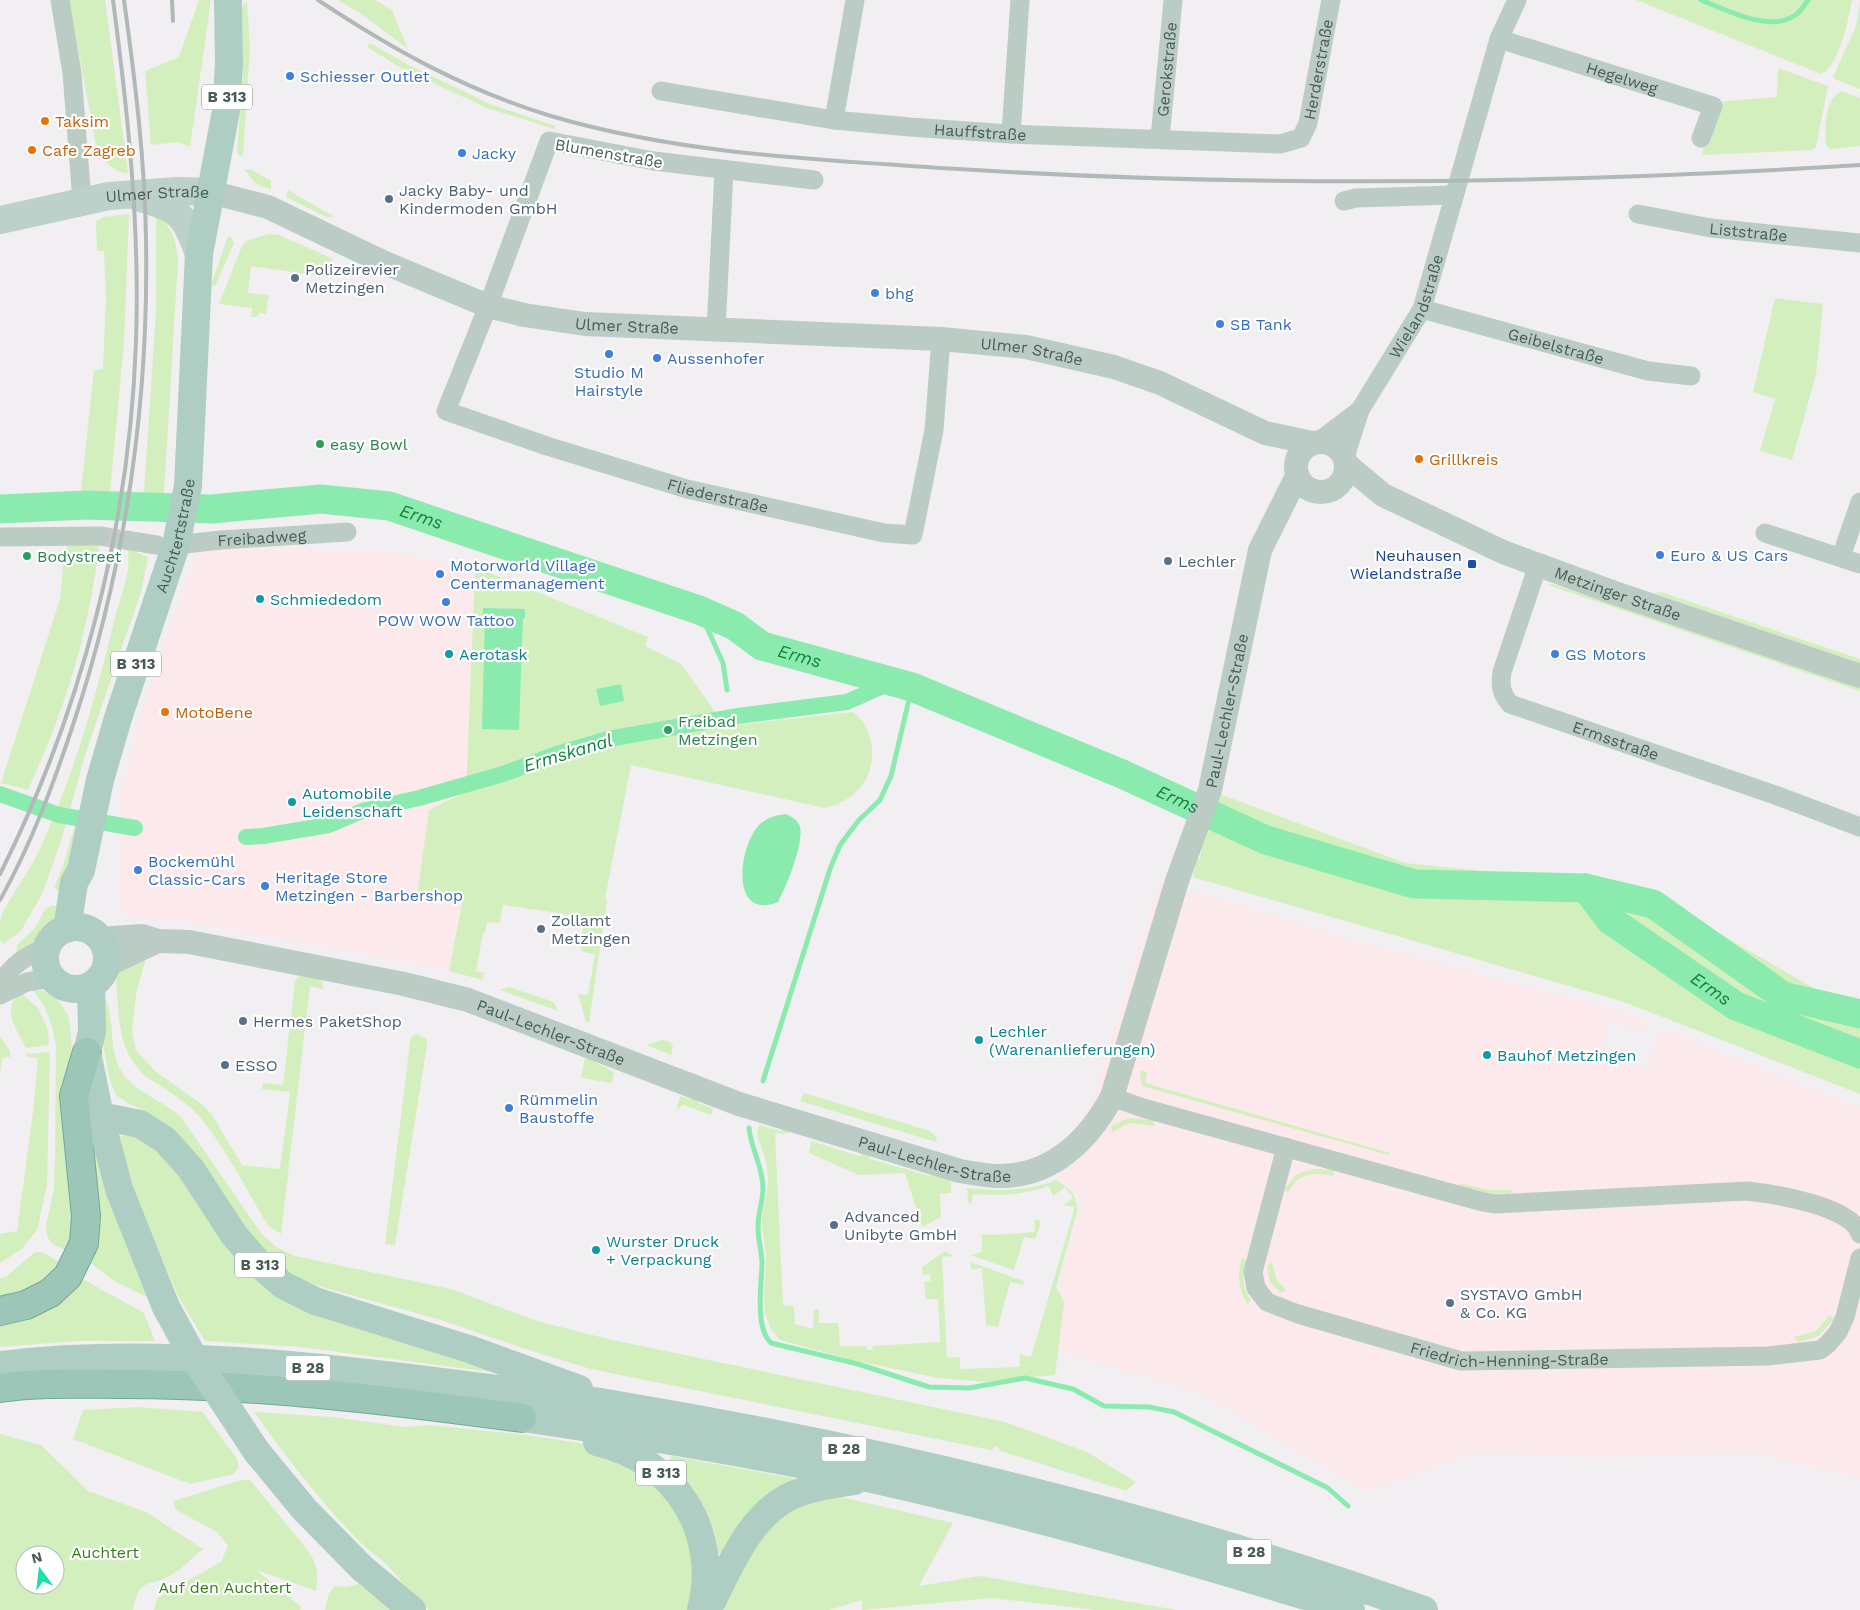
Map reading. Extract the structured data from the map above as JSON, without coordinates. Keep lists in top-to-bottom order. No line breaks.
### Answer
{"streets":{"highway":["B 28"],"main road":["B 313","Ulmer Straße","Auchtertstraße"],"street":["Gerokstraße","Herderstraße","Hegelweg","Hauffstraße","Blumenstraße","Liststraße","Wielandstraße","Geibelstraße","Fliederstraße","Freibadweg","Metzinger Straße","Paul-Lechler-Straße","Ermsstraße","Friedrich-Henning-Straße"]},"crossings":[["Gerokstraße","Hauffstraße"],["Herderstraße","Hauffstraße"],["Hegelweg","Wielandstraße"],["B 313","Ulmer Straße"],["B 313","Auchtertstraße"],["B 313","B 28"],["Blumenstraße","Ulmer Straße"],["Blumenstraße","Fliederstraße"],["Ulmer Straße","Wielandstraße"],["Ulmer Straße","Fliederstraße"],["Ulmer Straße","Auchtertstraße"],["Ulmer Straße","Metzinger Straße"],["Ulmer Straße","Paul-Lechler-Straße"],["Wielandstraße","Geibelstraße"],["Wielandstraße","Metzinger Straße"],["Wielandstraße","Paul-Lechler-Straße"],["Auchtertstraße","Freibadweg"],["Auchtertstraße","Paul-Lechler-Straße"],["Metzinger Straße","Paul-Lechler-Straße"],["Metzinger Straße","Ermsstraße"]],"water":["Erms","Ermskanal"],"parks":["Auchtert","Auf den Auchtert"],"places":{"other":["Schiesser Outlet","Taksim","Cafe Zagreb","Jacky","Jacky Baby- und Kindermoden GmbH","Polizeirevier Metzingen","bhg","SB Tank","Studio M Hairstyle","Aussenhofer","easy Bowl","Grillkreis","Euro & US Cars","Bodystreet","Lechler","Motorworld Village Centermanagement","Schmiededom","POW WOW Tattoo","Aerotask","GS Motors","MotoBene","Freibad Metzingen","Automobile Leidenschaft","Bockemühl Classic-Cars","Heritage Store Metzingen - Barbershop","Zollamt Metzingen","Hermes PaketShop","Lechler (Warenanlieferungen)","Bauhof Metzingen","ESSO","Rümmelin Baustoffe","Advanced Unibyte GmbH","Wurster Druck + Verpackung","SYSTAVO GmbH & Co. KG"],"transit":["Neuhausen Wielandstraße"]},"north":"top"}
